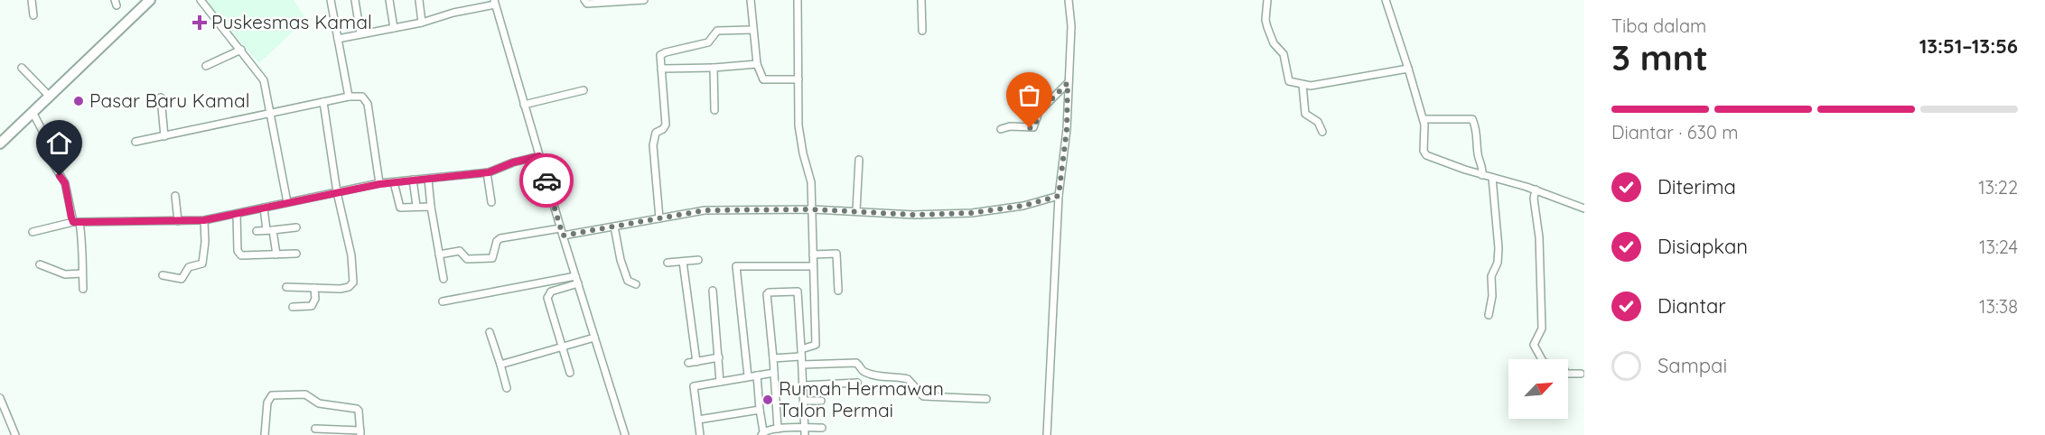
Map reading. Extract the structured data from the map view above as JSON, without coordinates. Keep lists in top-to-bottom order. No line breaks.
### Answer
{"places":{"health":["Puskesmas Kamal"],"other":["Pasar Baru Kamal","Rumah Hermawan Talon Permai"]},"north":"top right","page":{"heading":["3 mnt","Tiba dalam","13:51–13:56"],"bar":"Diantar · 630 m","list":[["Diterima","13:22"],["Disiapkan","13:24"],["Diantar","13:38"],"Sampai"]}}
